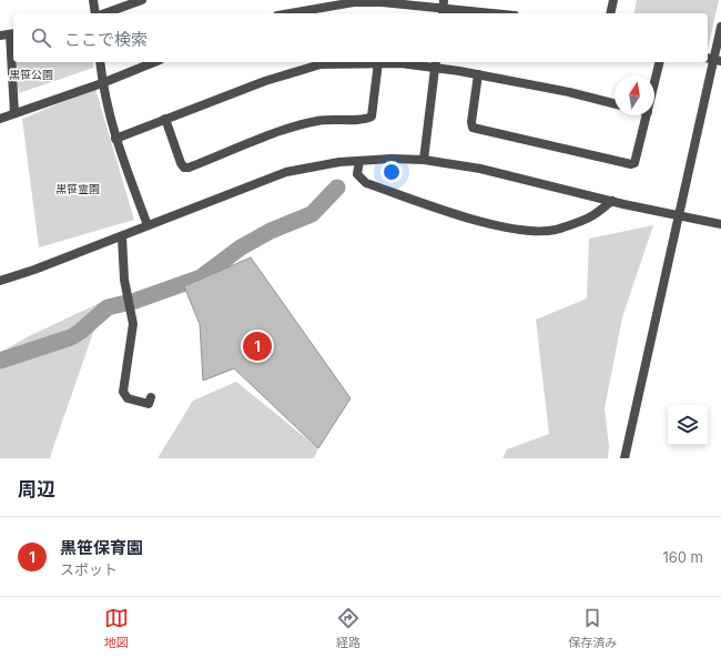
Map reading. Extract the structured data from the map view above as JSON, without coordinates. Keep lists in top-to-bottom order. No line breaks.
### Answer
{"parks":["黒笹公園","黒笹霊園"],"north":"top","page":{"search":"ここで検索","pins":"1","heading":"周辺","list":[{"mark":"1","name":"黒笹保育園","note":"スポット","value":"160 m"}],"nav":["地図","経路","保存済み"]}}
